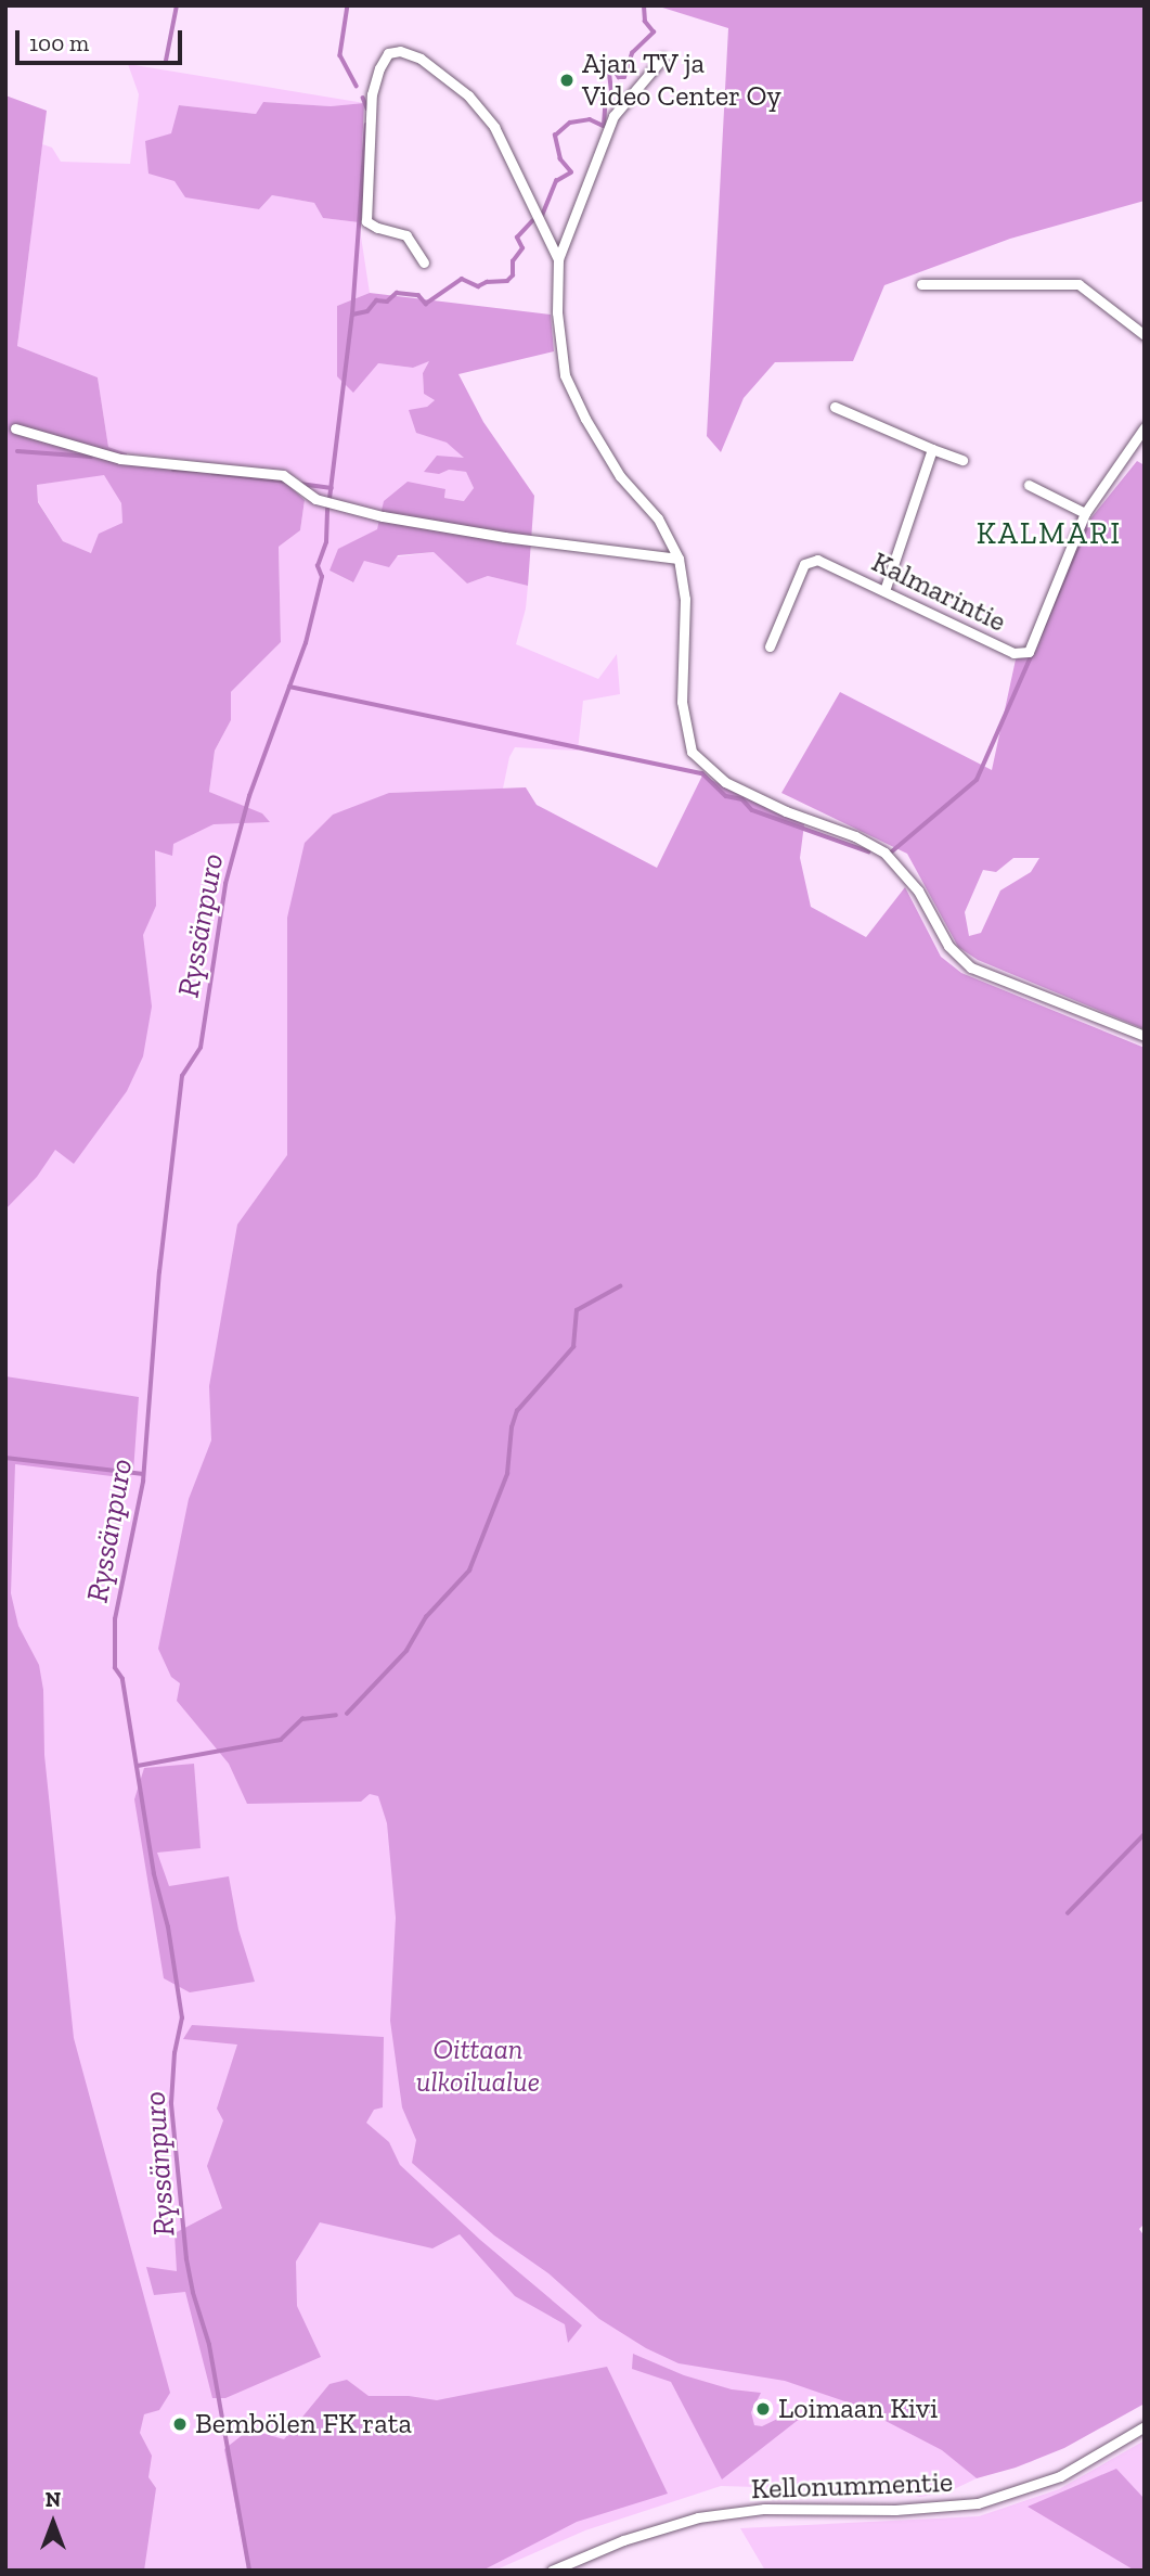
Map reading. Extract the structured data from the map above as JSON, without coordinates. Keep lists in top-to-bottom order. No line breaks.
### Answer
{"streets":{"street":["Kalmarintie","Kellonummentie"]},"districts":["KALMARI"],"water":["Ryssänpuro"],"parks":["Oittaan ulkoilualue"],"places":["Ajan TV ja Video Center Oy","Loimaan Kivi","Bembölen FK rata"],"scale_bar":"100 m","north":"top"}
